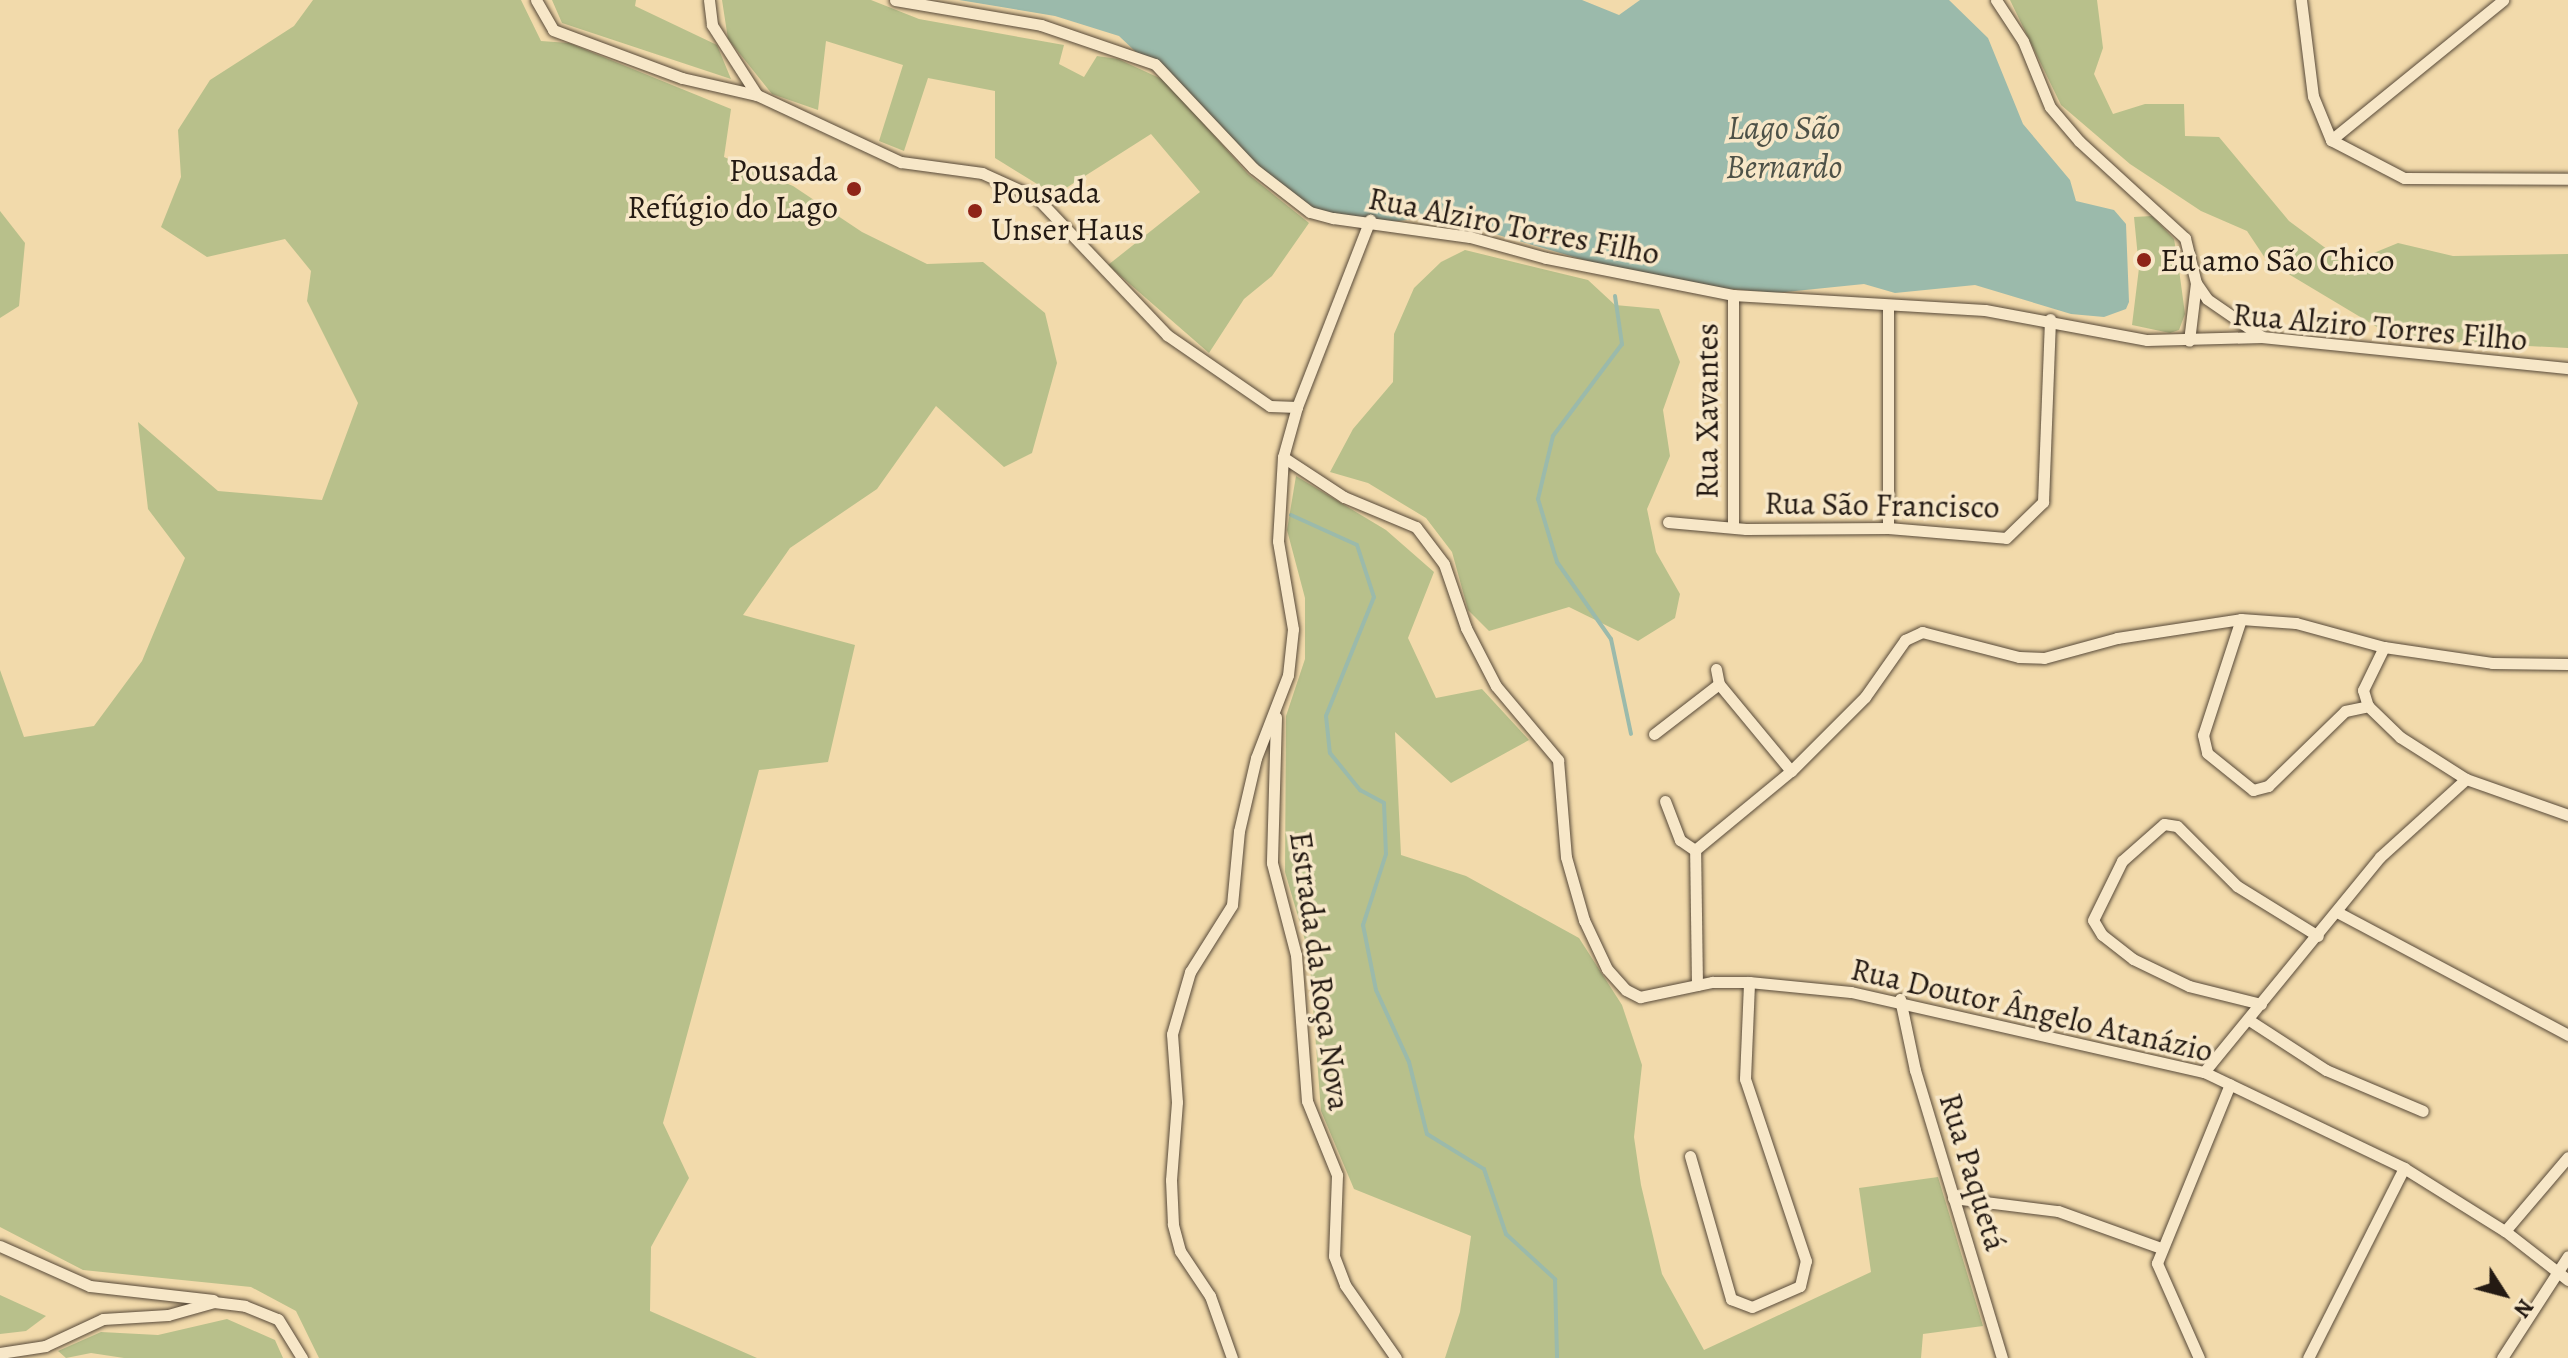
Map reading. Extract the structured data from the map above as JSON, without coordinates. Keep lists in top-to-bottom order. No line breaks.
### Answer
{"streets":{"street":["Rua Alziro Torres Filho","Rua Xavantes","Rua São Francisco","Estrada da Roça Nova","Rua Doutor Ângelo Atanázio","Rua Paquetá"]},"crossings":[["Rua Alziro Torres Filho","Rua Xavantes"],["Rua Alziro Torres Filho","Rua São Francisco"],["Rua Xavantes","Rua São Francisco"],["Rua Doutor Ângelo Atanázio","Rua Paquetá"]],"water":["Lago São Bernardo"],"places":["Pousada Refúgio do Lago","Pousada Unser Haus","Eu amo São Chico"],"north":"bottom right"}
